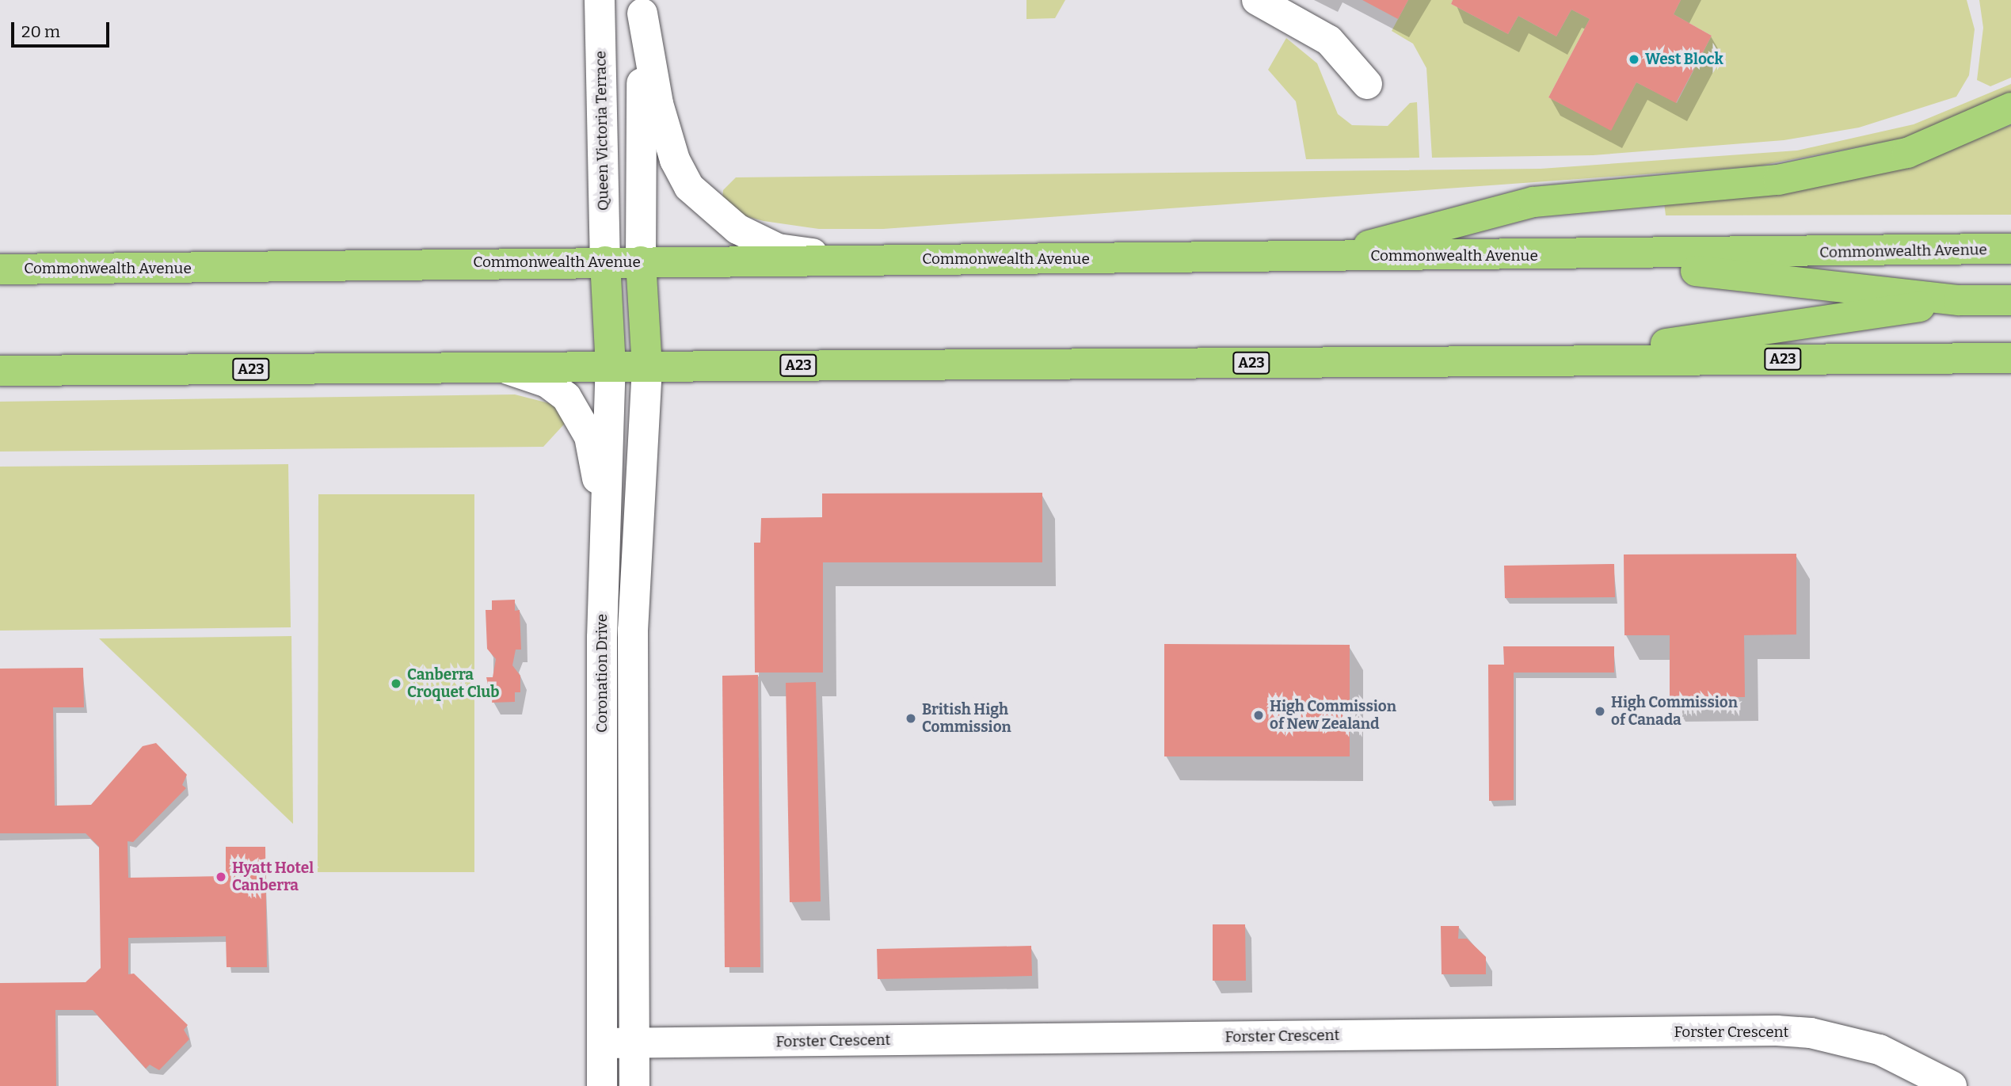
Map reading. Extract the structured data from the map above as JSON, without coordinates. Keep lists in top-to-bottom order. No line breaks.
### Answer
{"streets":{"highway":["Commonwealth Avenue","A23","Coronation Drive"],"street":["Queen Victoria Terrace","Forster Crescent"]},"crossings":[["Queen Victoria Terrace","Commonwealth Avenue"],["Queen Victoria Terrace","Coronation Drive"],["Commonwealth Avenue","Coronation Drive"],["A23","Coronation Drive"],["Coronation Drive","Forster Crescent"]],"places":["West Block","Canberra Croquet Club","High Commission of Canada","High Commission of New Zealand","British High Commission","Hyatt Hotel Canberra"],"scale_bar":"20 m"}
